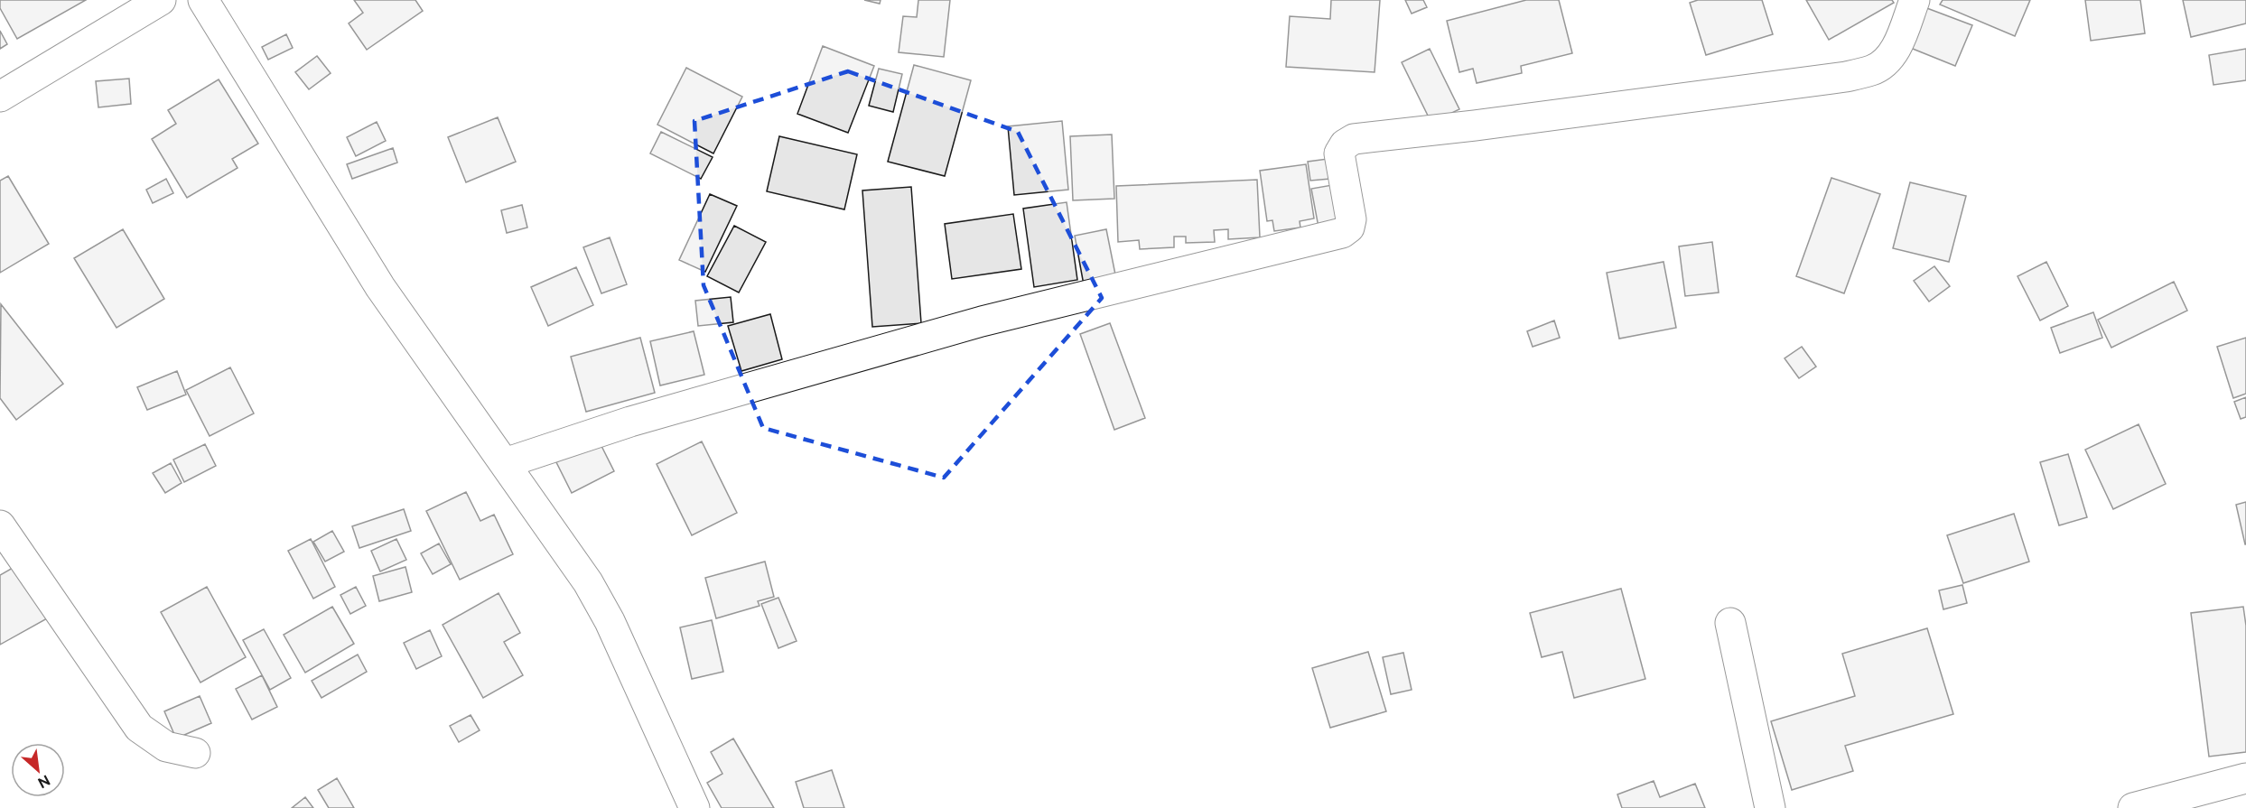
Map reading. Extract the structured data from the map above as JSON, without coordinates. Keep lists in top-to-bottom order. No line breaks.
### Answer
{"north":"bottom right"}
